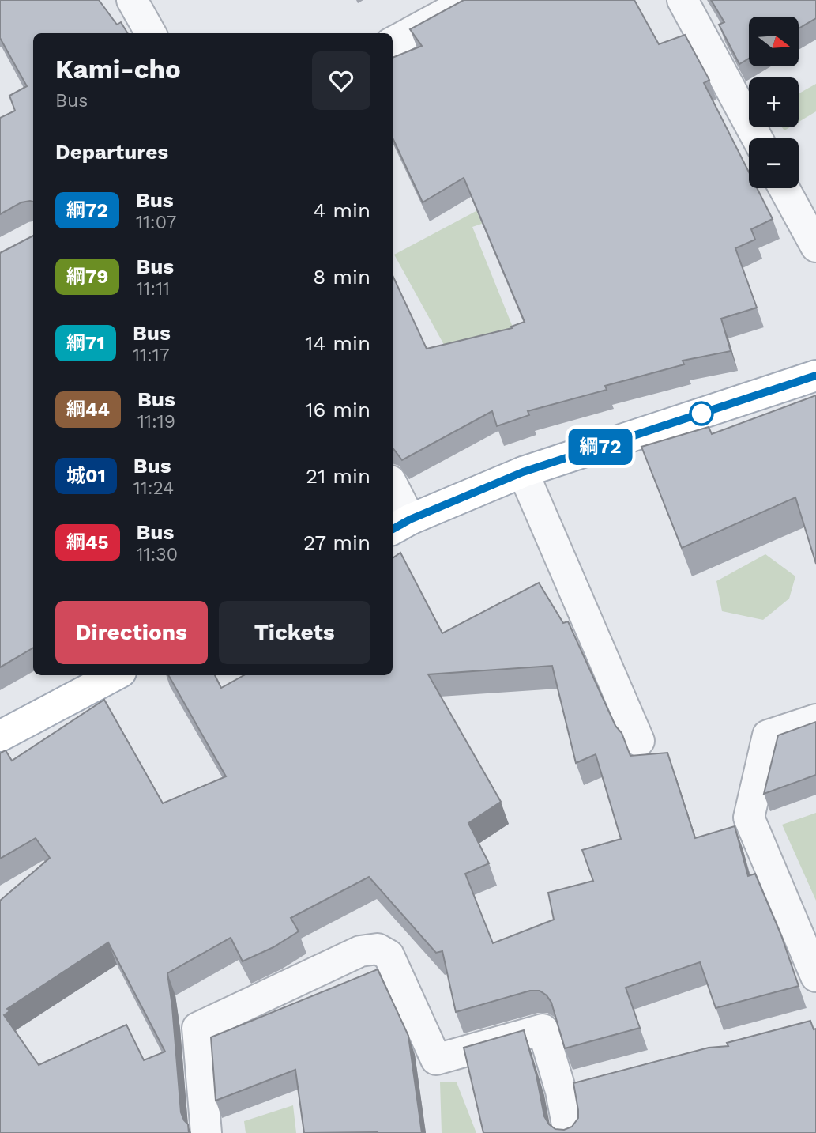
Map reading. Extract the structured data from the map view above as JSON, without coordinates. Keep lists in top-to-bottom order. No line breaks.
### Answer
{"lines":["bus line 綱72"],"north":"right","page":{"on_map":"綱72","map_buttons":["+","−"],"heading":[["Kami-cho","Bus"],"Departures"],"list":[{"mark":"綱72","name":"Bus","note":"11:07","value":"4 min"},{"mark":"綱79","name":"Bus","note":"11:11","value":"8 min"},{"mark":"綱71","name":"Bus","note":"11:17","value":"14 min"},{"mark":"綱44","name":"Bus","note":"11:19","value":"16 min"},{"mark":"城01","name":"Bus","note":"11:24","value":"21 min"},{"mark":"綱45","name":"Bus","note":"11:30","value":"27 min"}],"buttons":["Directions","Tickets"]}}
